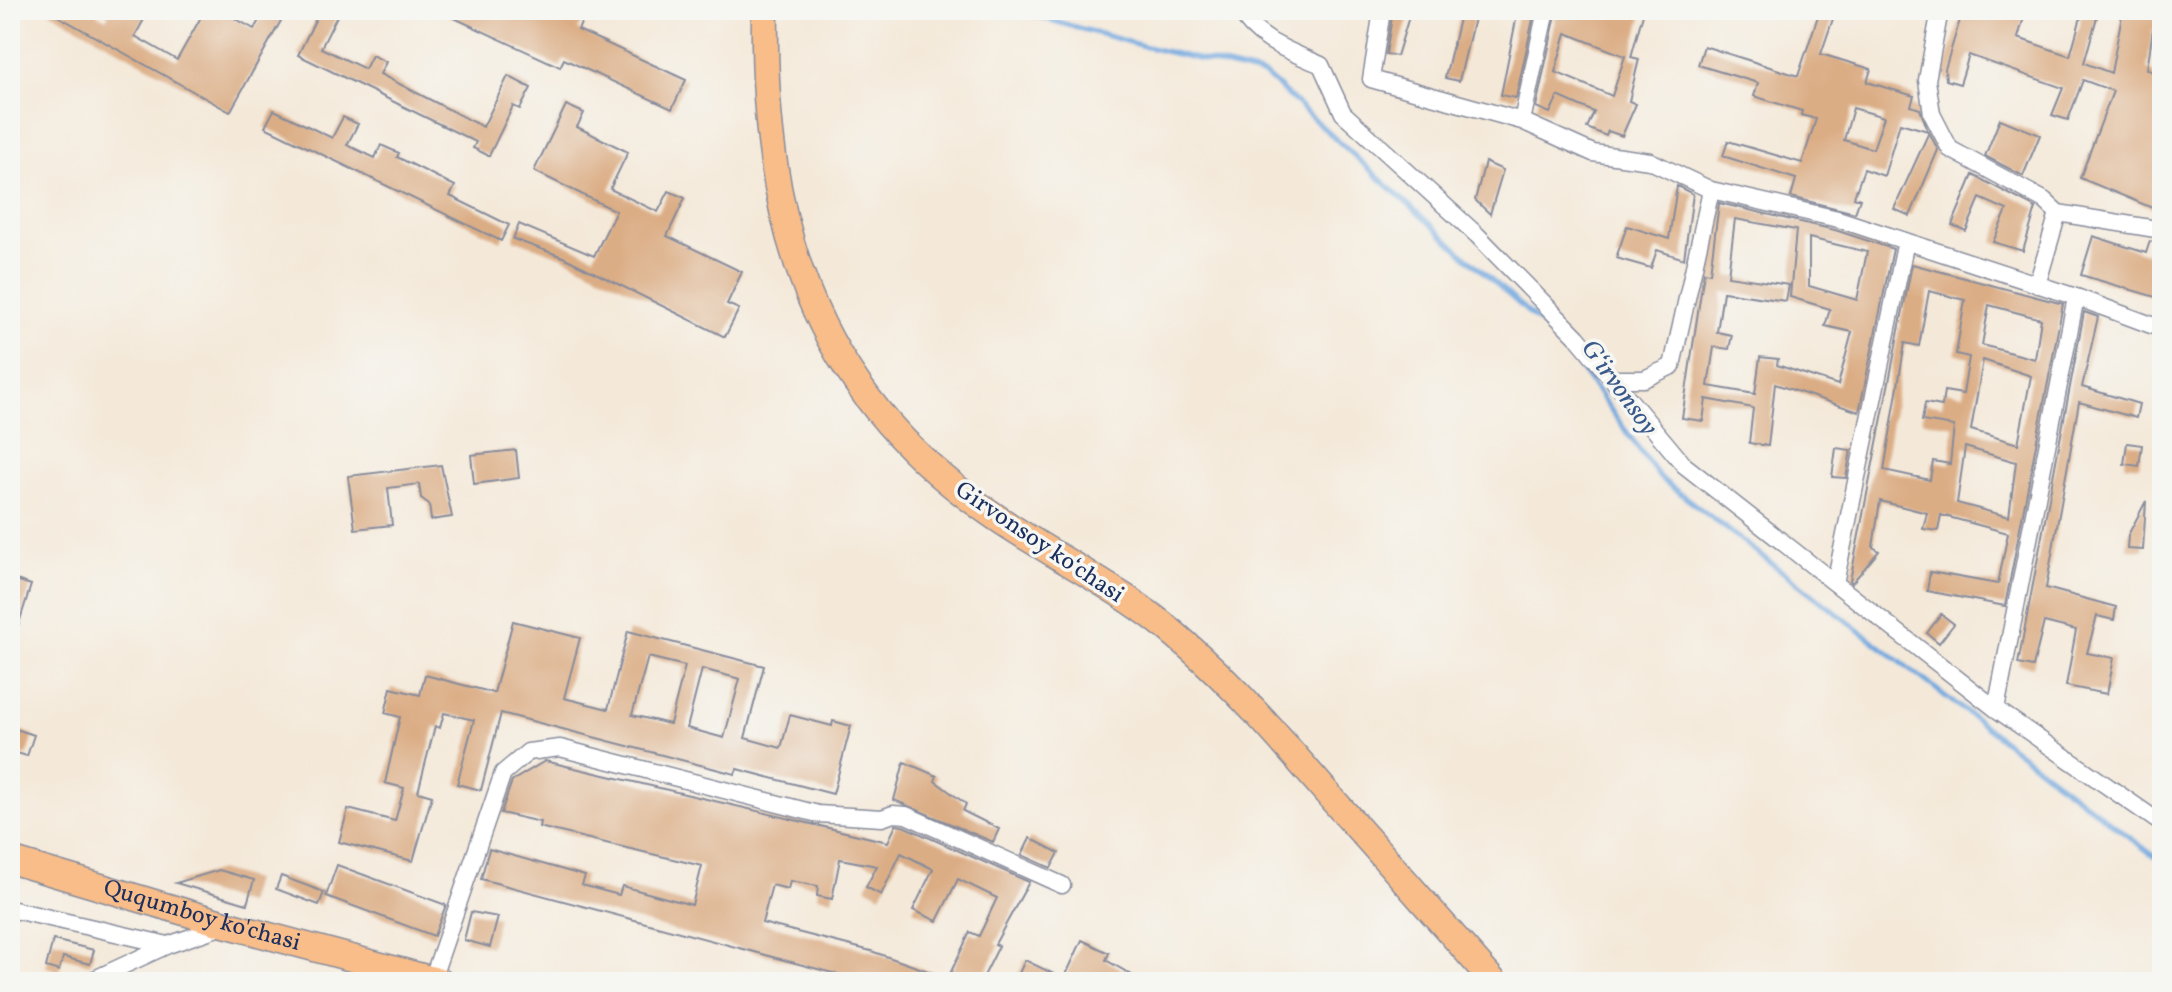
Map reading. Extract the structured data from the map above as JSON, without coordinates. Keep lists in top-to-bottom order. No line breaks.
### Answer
{"streets":{"main road":["Girvonsoy koʻchasi","Ququmboy ko'chasi"]},"water":["G‘irvonsoy"]}
